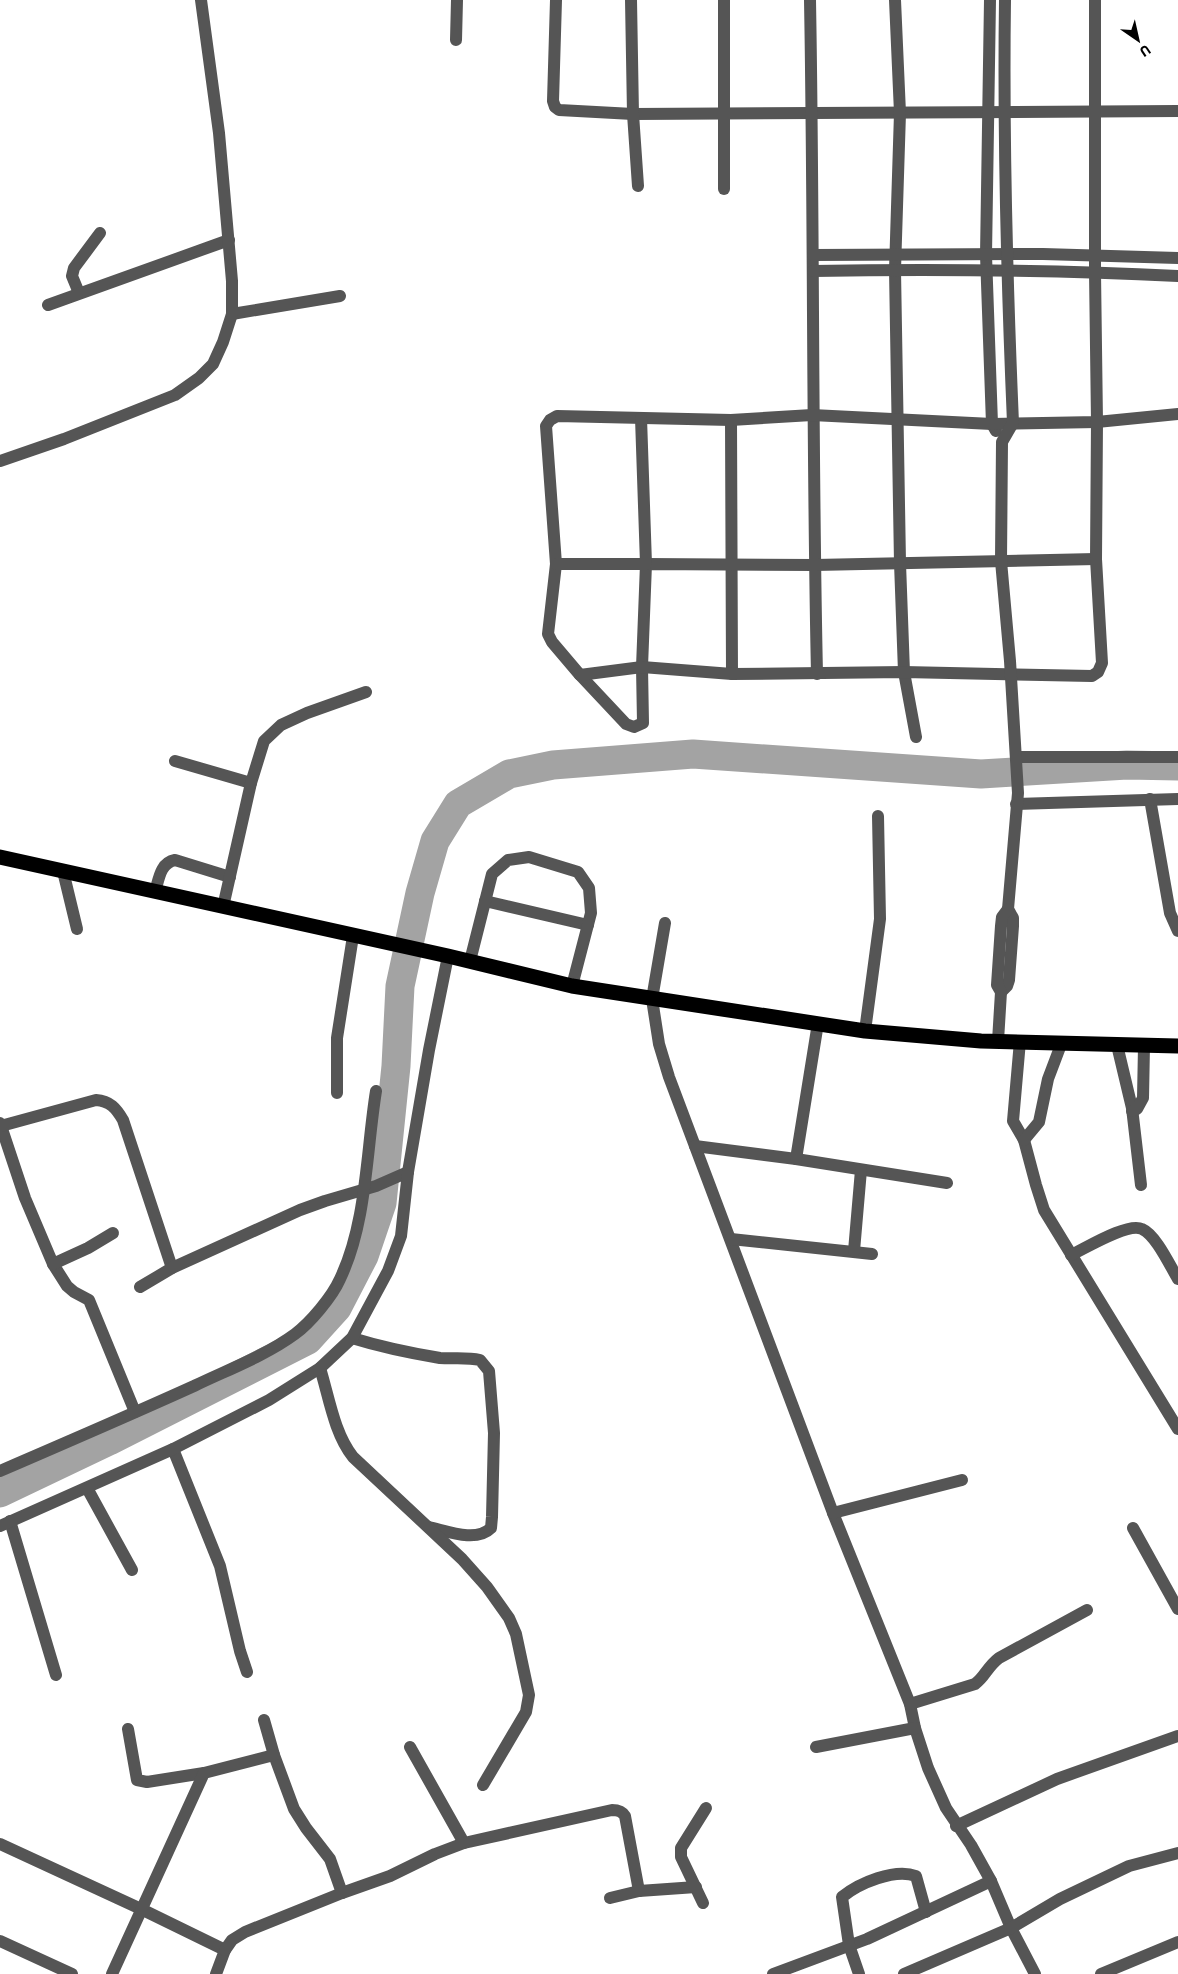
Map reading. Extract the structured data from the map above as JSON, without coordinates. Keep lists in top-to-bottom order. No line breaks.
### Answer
{"north":"bottom right"}
